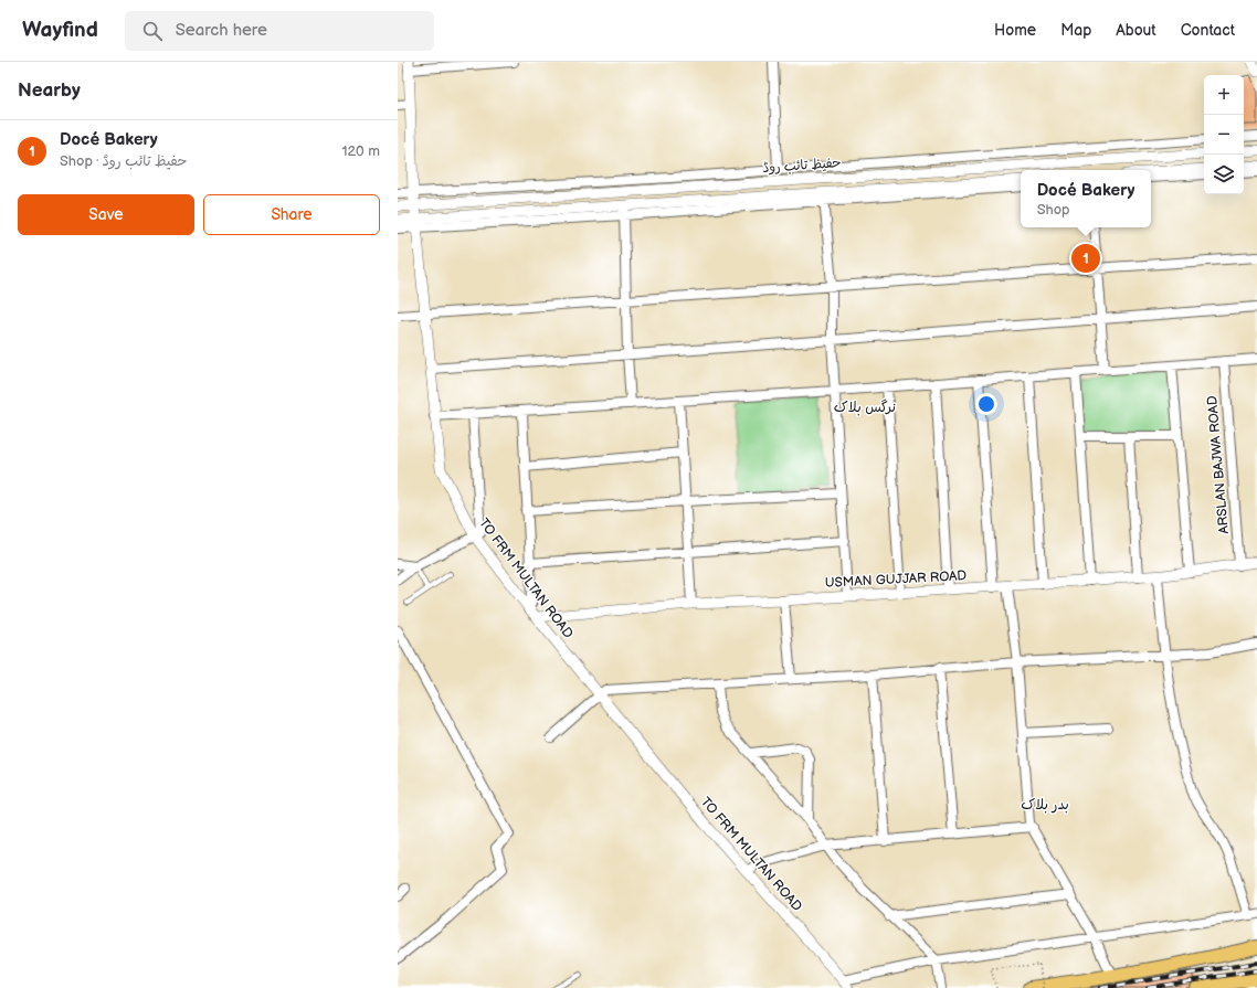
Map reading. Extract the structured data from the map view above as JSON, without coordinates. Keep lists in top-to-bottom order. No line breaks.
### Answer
{"streets":{"street":["حفیظ تائب روڈ","ARSLAN BAJWA ROAD","TO FRM MULTAN ROAD","USMAN GUJJAR ROAD"]},"crossings":[["حفیظ تائب روڈ","TO FRM MULTAN ROAD"],["ARSLAN BAJWA ROAD","USMAN GUJJAR ROAD"],["TO FRM MULTAN ROAD","USMAN GUJJAR ROAD"]],"districts":["نرگس بلاک","بدر بلاک"],"page":{"header":"Wayfind","search":"Search here","nav":["Home","Map","About","Contact"],"heading":"Nearby","map_buttons":["+","−"],"list":[{"mark":"1","name":"Docé Bakery","note":"Shop · حفیظ تائب روڈ","value":"120 m"}],"popup":["Docé Bakery","Shop"],"buttons":["Save","Share"],"pins":"1"}}
